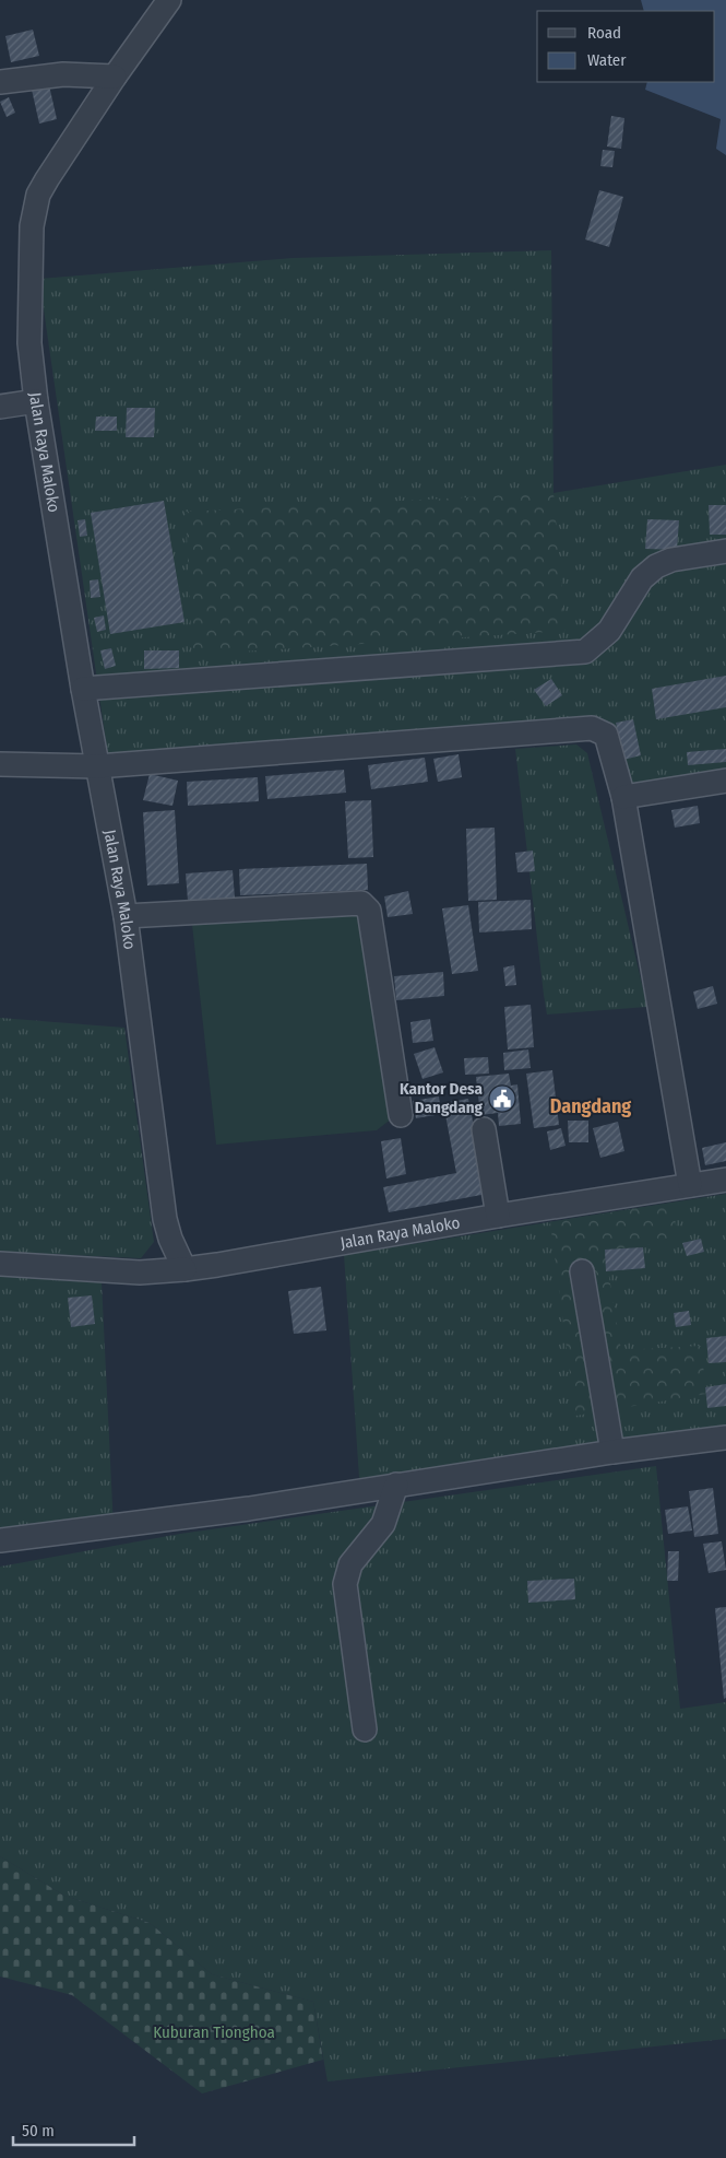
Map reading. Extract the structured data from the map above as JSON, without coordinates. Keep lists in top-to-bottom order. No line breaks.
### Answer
{"streets":{"street":["Jalan Raya Maloko"]},"districts":["Dangdang"],"parks":["Kuburan Tionghoa"],"places":{"public building":["Kantor Desa Dangdang"]},"legend":["Road","Water"],"scale_bar":"50 m"}
